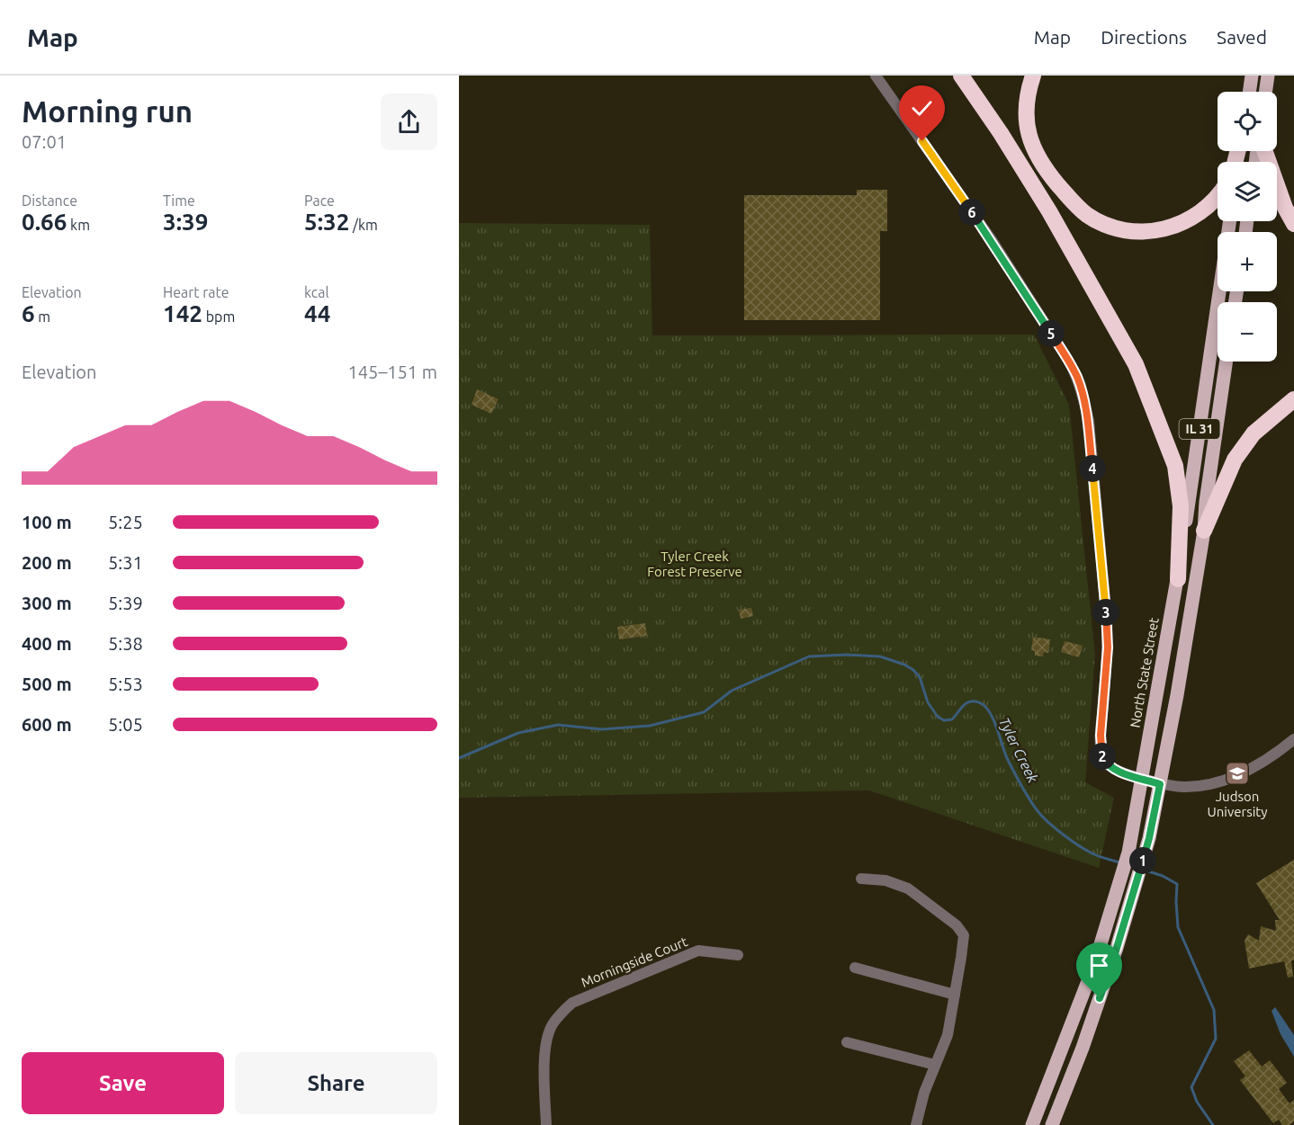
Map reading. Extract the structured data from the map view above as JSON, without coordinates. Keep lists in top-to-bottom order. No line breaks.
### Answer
{"streets":{"main road":["IL 31","North State Street"],"street":["Morningside Court"]},"water":["Tyler Creek"],"parks":["Tyler Creek Forest Preserve"],"places":{"school or university":["Judson University"]},"page":{"header":"Map","nav":["Map","Directions","Saved"],"heading":["Morning run","07:01"],"map_buttons":["+","−"],"stats":[["Distance","0.66 km"],["Time","3:39"],["Pace","5:32 /km"],["Elevation","6 m"],["Heart rate","142 bpm"],["kcal","44"]],"pins":["6","5","4","3","2","1"],"chart":["Elevation","145–151 m"],"list":[{"name":"100 m","note":"5:25"},{"name":"200 m","note":"5:31"},{"name":"300 m","note":"5:39"},{"name":"400 m","note":"5:38"},{"name":"500 m","note":"5:53"},{"name":"600 m","note":"5:05"}],"buttons":["Save","Share"]}}
